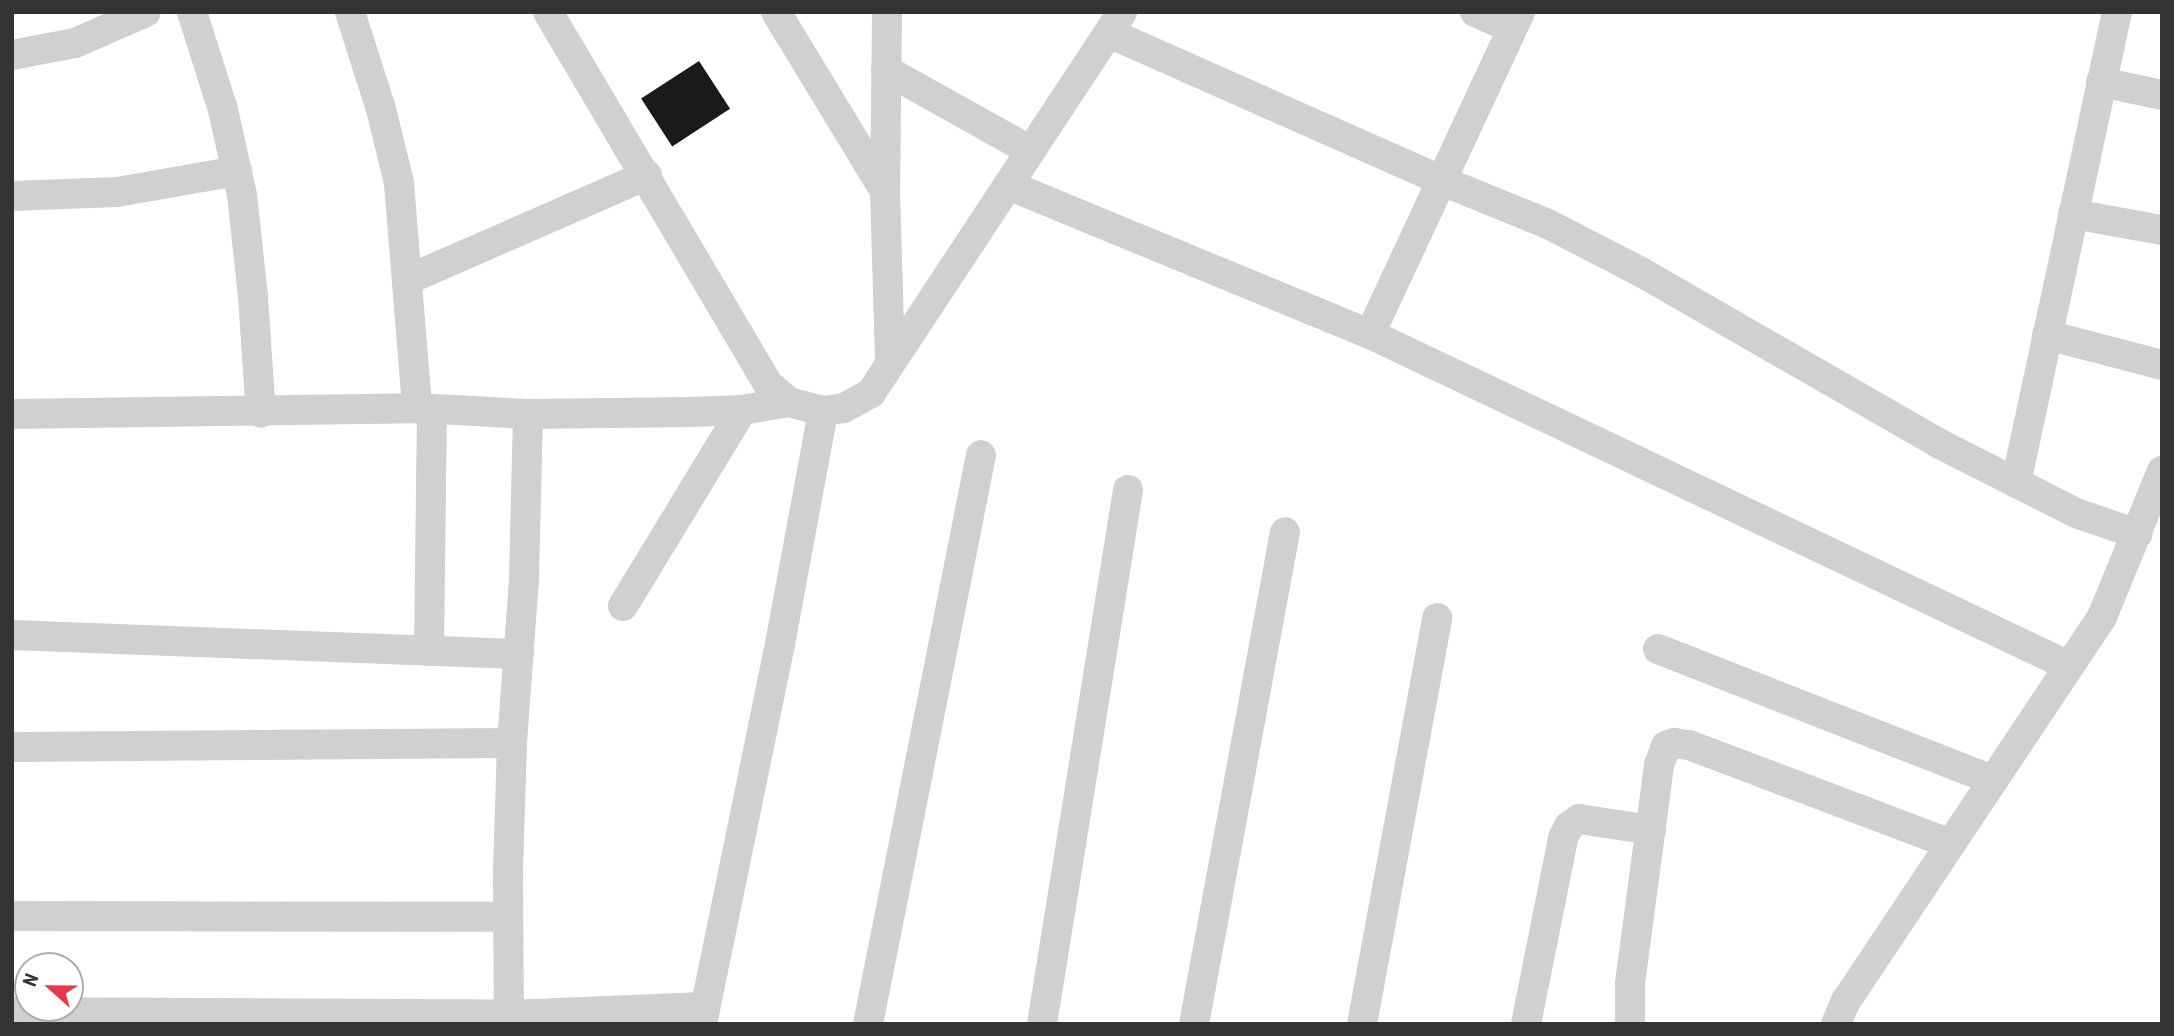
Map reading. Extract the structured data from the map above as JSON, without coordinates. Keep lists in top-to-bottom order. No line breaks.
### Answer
{"north":"left"}
